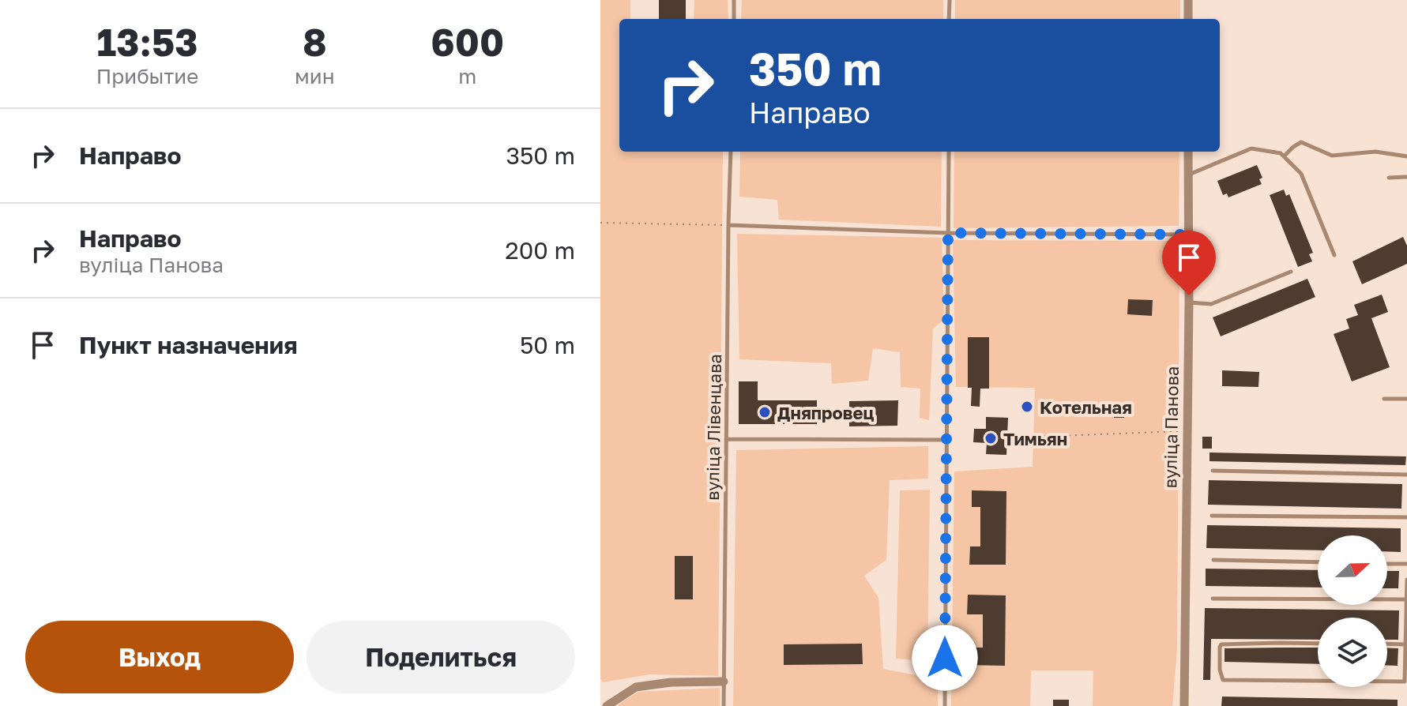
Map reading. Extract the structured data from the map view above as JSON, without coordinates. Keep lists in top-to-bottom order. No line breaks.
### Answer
{"streets":{"street":["вуліца Панова"],"lane":["вуліца Лівенцава"]},"places":["Котельная","Дняпровец","Тимьян"],"north":"right","page":{"eta":["13:53","Прибытие","8","мин","600","m"],"turn":["350 m","Направо"],"list":[{"name":"Направо","value":"350 m"},{"name":"Направо","note":"вуліца Панова","value":"200 m"},{"name":"Пункт назначения","value":"50 m"}],"buttons":["Выход","Поделиться"]}}
